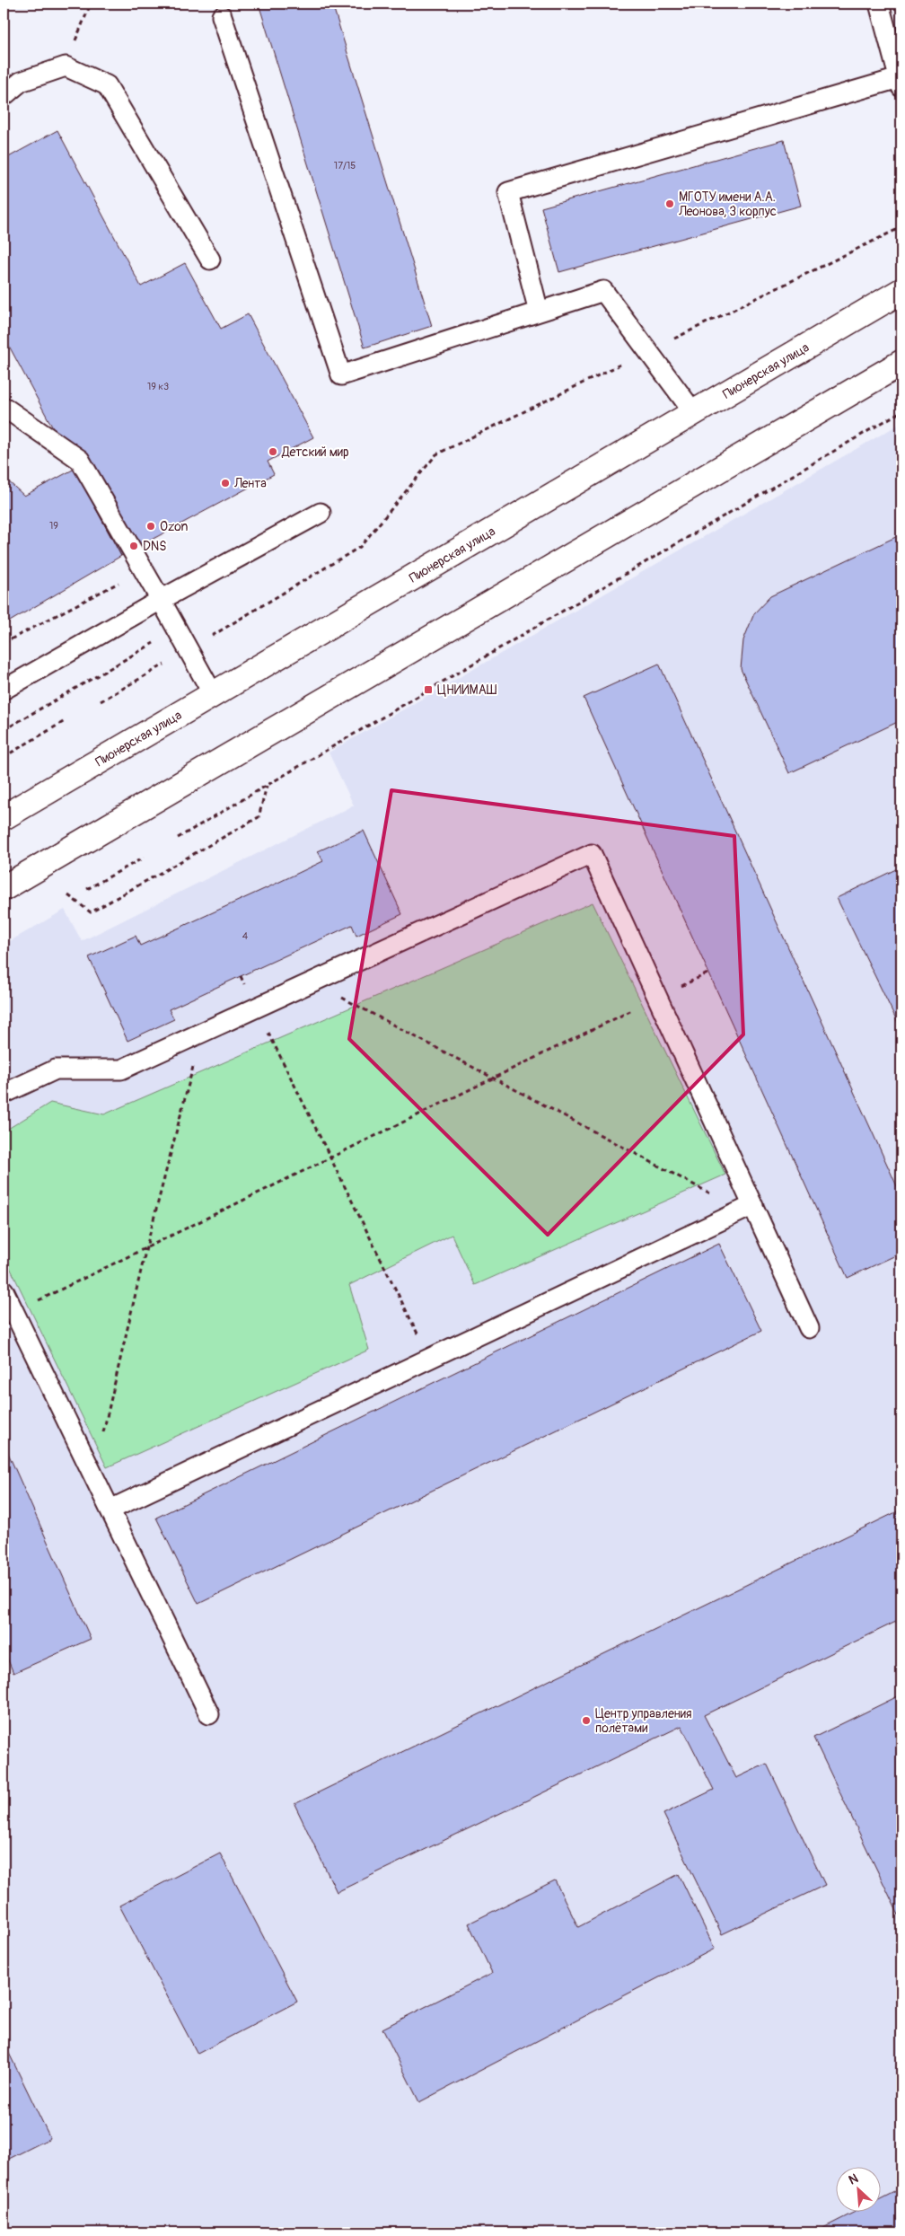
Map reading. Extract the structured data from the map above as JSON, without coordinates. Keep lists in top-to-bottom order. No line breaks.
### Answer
{"streets":{"main road":["Пионерская улица"]},"places":{"other":["МГОТУ имени А.А. Леонова, 3 корпус","Детский мир","Лента","Ozon","DNS","Центр управления полётами"],"transit":["ЦНИИМАШ"]},"house_numbers":["17/15","19 к3","19","4"],"north":"top left"}
